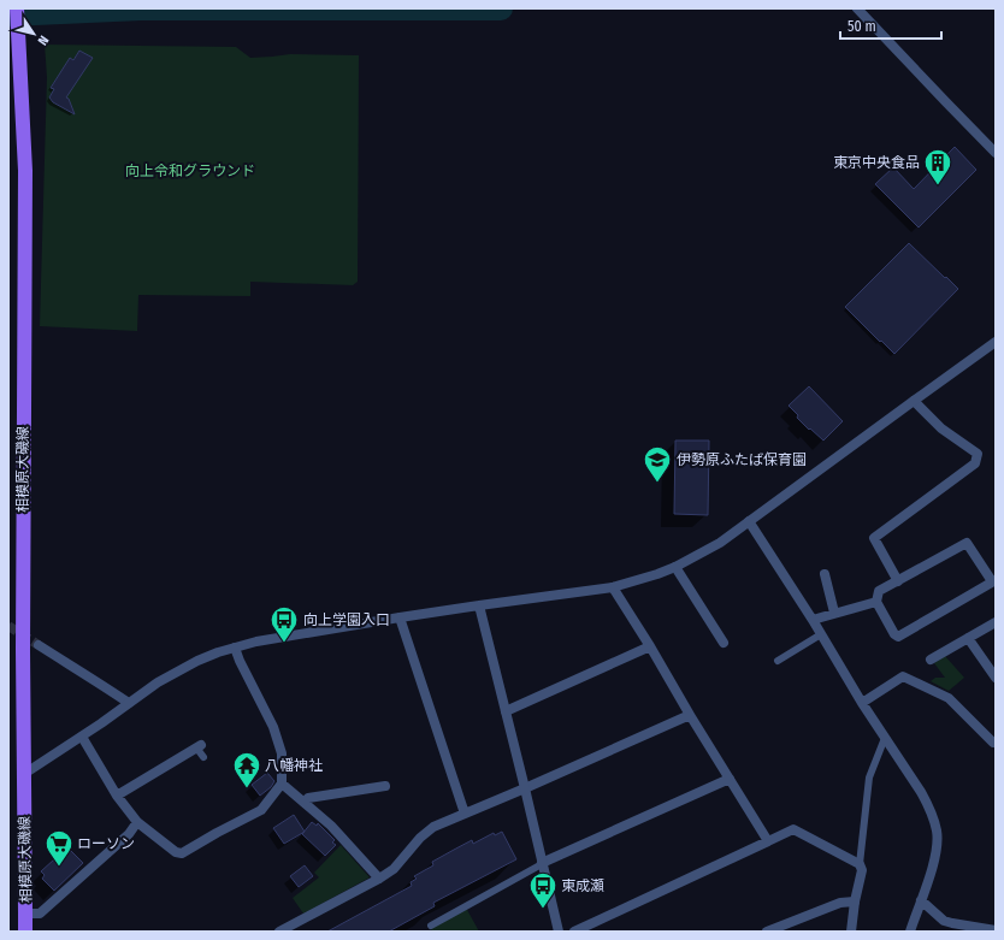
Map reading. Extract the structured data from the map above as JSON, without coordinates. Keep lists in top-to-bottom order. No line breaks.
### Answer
{"streets":{"main road":["相模原大磯線"]},"parks":["向上令和グラウンド"],"places":{"building":["東京中央食品"],"school or university":["伊勢原ふたば保育園"],"bus stop":["向上学園入口","東成瀬"],"temple":["八幡神社"],"supermarket":["ローソン"]},"scale_bar":"50 m","north":"bottom right"}
